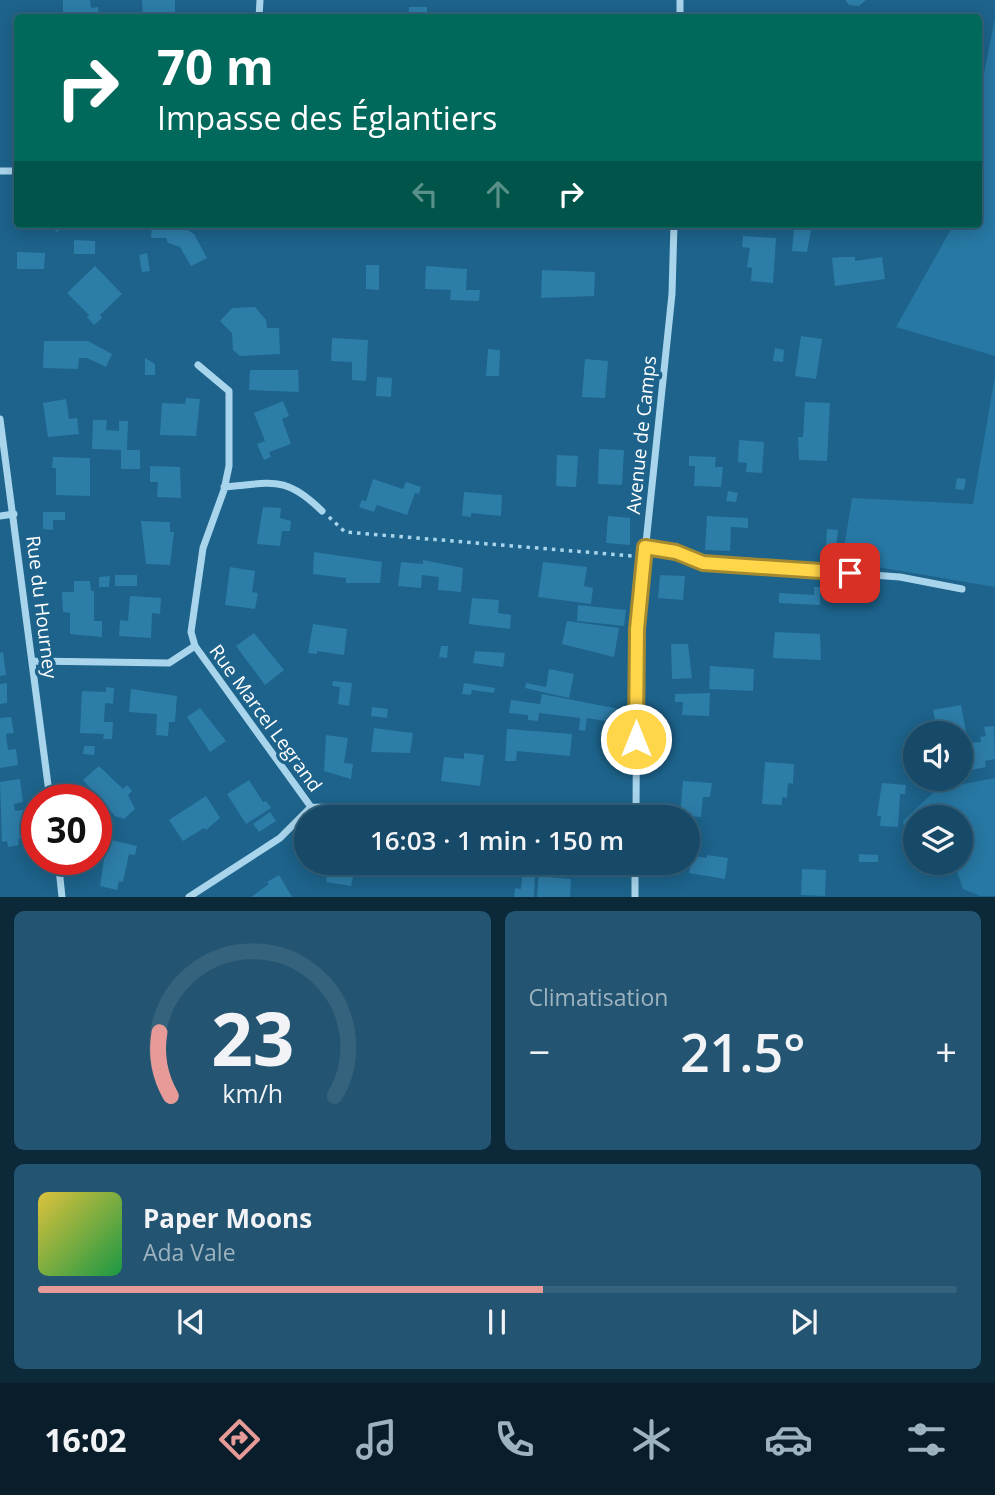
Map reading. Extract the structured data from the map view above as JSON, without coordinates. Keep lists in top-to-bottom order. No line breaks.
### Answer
{"streets":{"street":["Avenue de Camps","Rue du Hourney","Rue Marcel Legrand"]},"crossings":[["Rue du Hourney","Rue Marcel Legrand"]],"page":{"turn":["70 m","Impasse des Églantiers"],"limit":"30","trip":"16:03 · 1 min · 150 m","tile":"Climatisation","heat":["−","21.5°","+"],"song":["Paper Moons","Ada Vale"],"tabs":"16:02","gauge":["23","km/h"]}}
